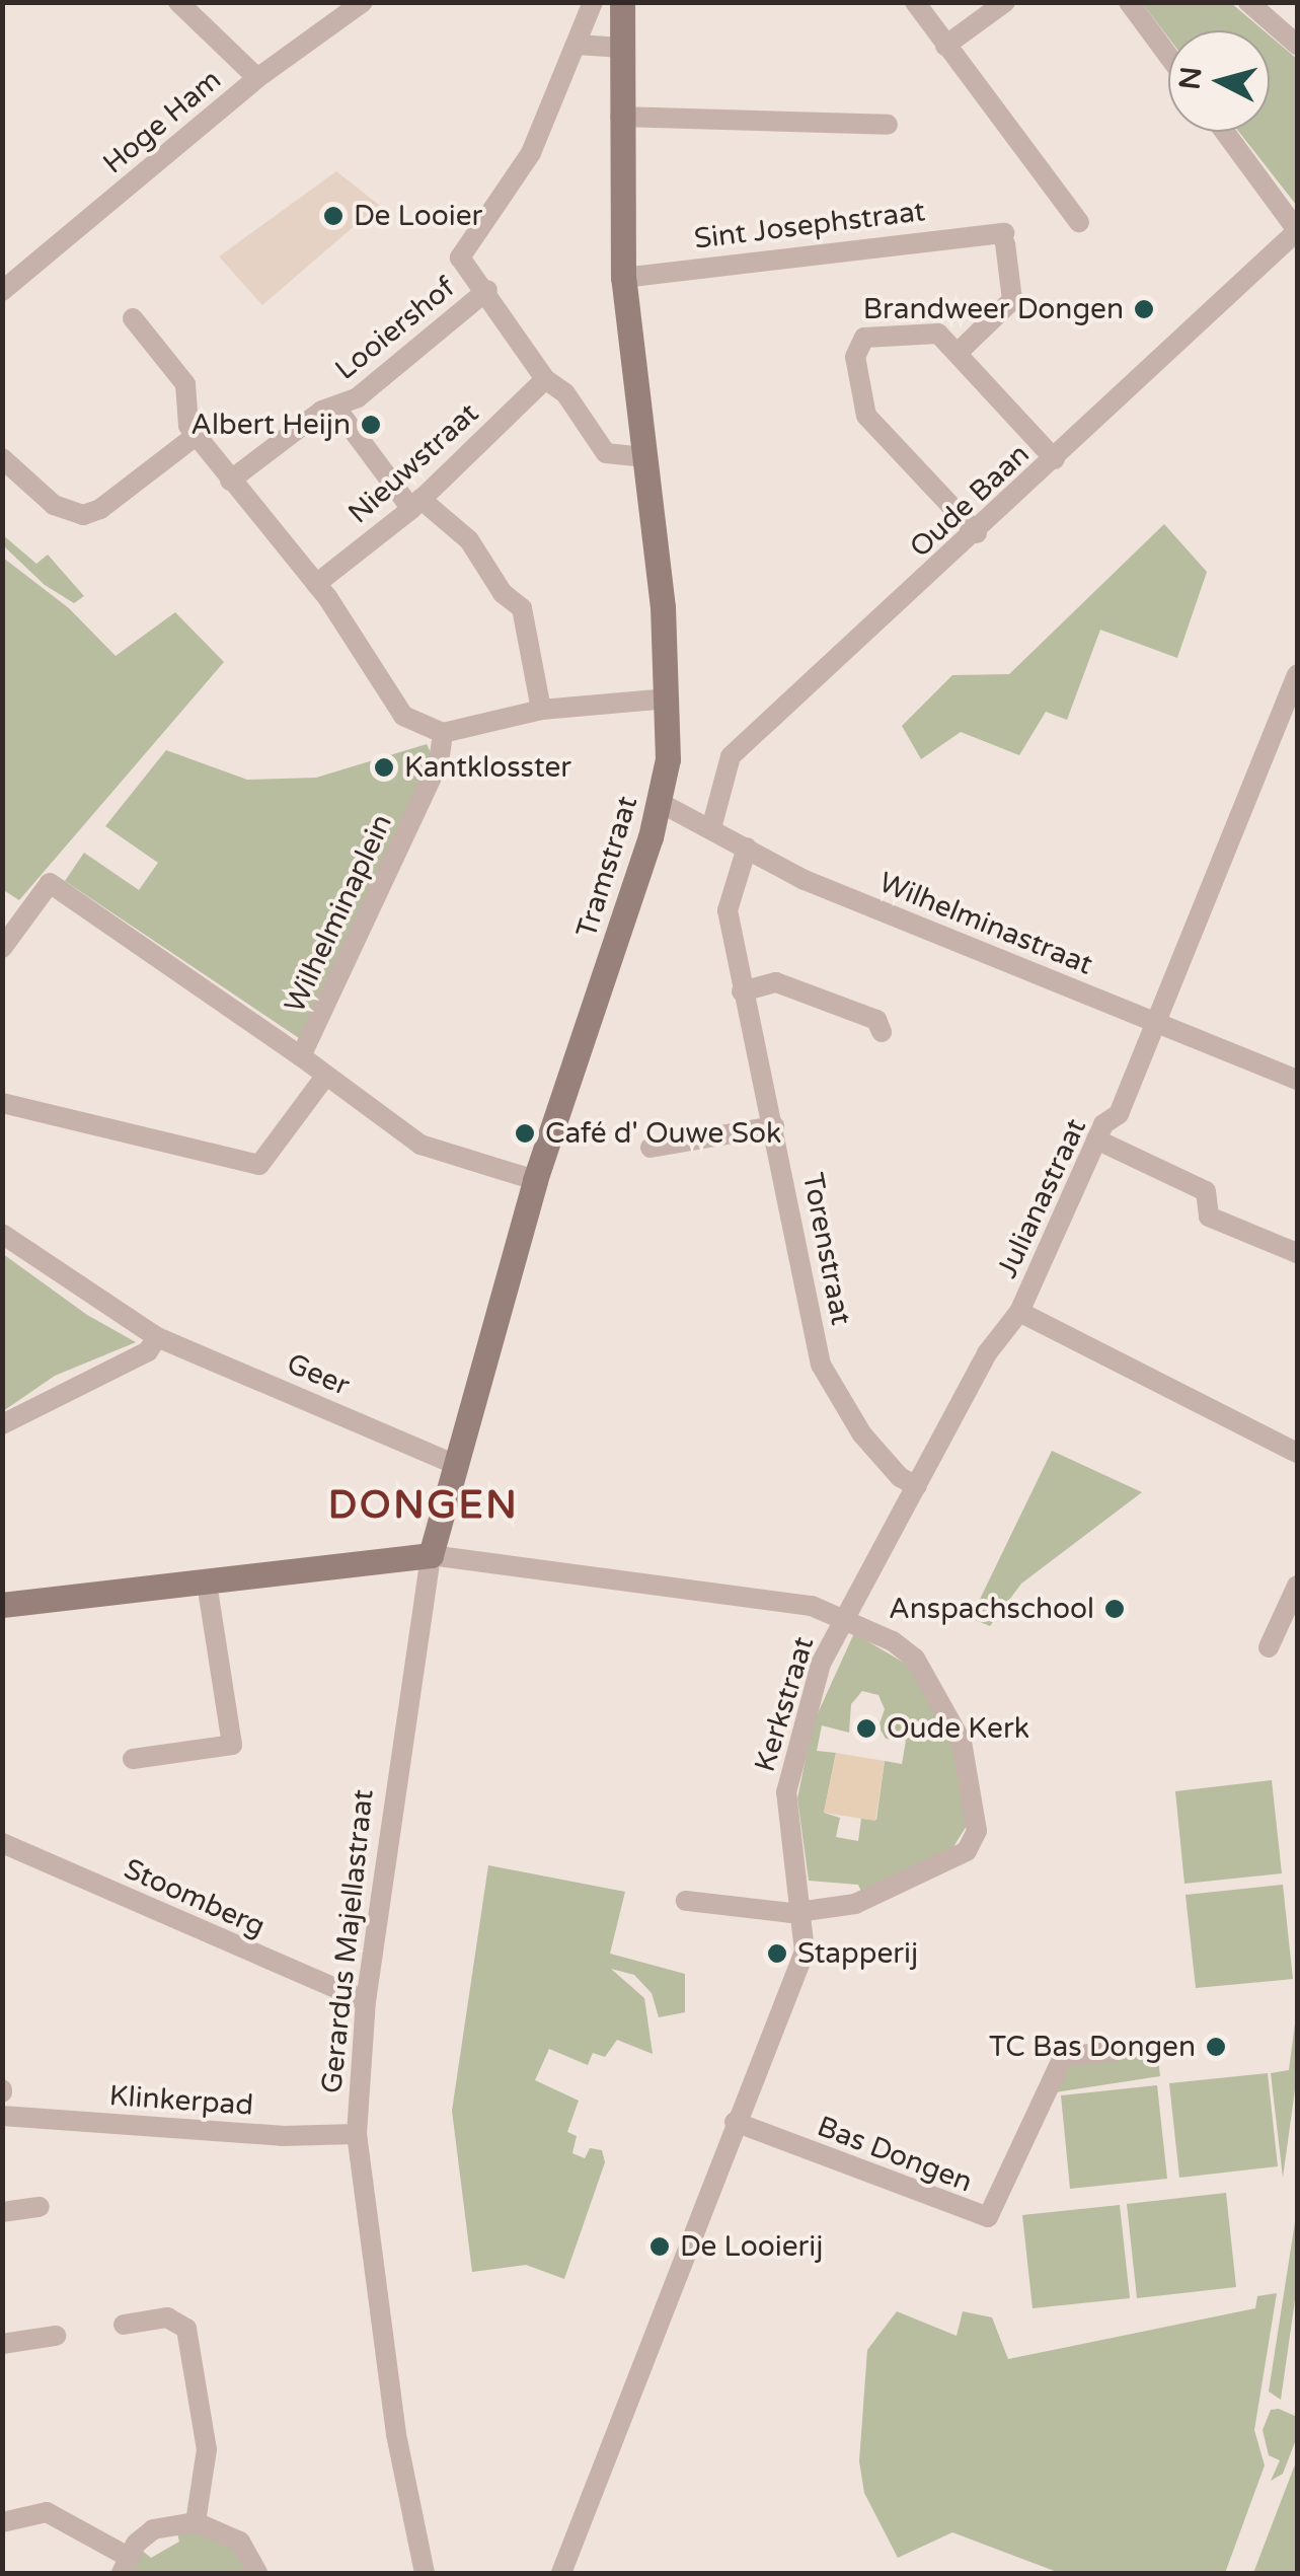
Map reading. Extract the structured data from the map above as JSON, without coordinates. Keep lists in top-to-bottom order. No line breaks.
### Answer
{"streets":{"street":["Hoge Ham","Sint Josephstraat","Looiershof","Nieuwstraat","Oude Baan","Tramstraat","Wilhelminaplein","Wilhelminastraat","Julianastraat","Torenstraat","Geer","Kerkstraat","Stoomberg","Gerardus Majellastraat","Klinkerpad","Bas Dongen"]},"crossings":[["Looiershof","Nieuwstraat"],["Oude Baan","Wilhelminastraat"],["Tramstraat","Wilhelminastraat"],["Tramstraat","Geer"],["Tramstraat","Gerardus Majellastraat"],["Wilhelminastraat","Julianastraat"],["Wilhelminastraat","Torenstraat"],["Julianastraat","Torenstraat"],["Julianastraat","Kerkstraat"],["Kerkstraat","Bas Dongen"],["Stoomberg","Gerardus Majellastraat"],["Gerardus Majellastraat","Klinkerpad"]],"districts":["DONGEN"],"places":["De Looier","Brandweer Dongen","Albert Heijn","Kantklosster","Café d' Ouwe Sok","Anspachschool","Oude Kerk","Stapperij","TC Bas Dongen","De Looierij"],"north":"left"}
